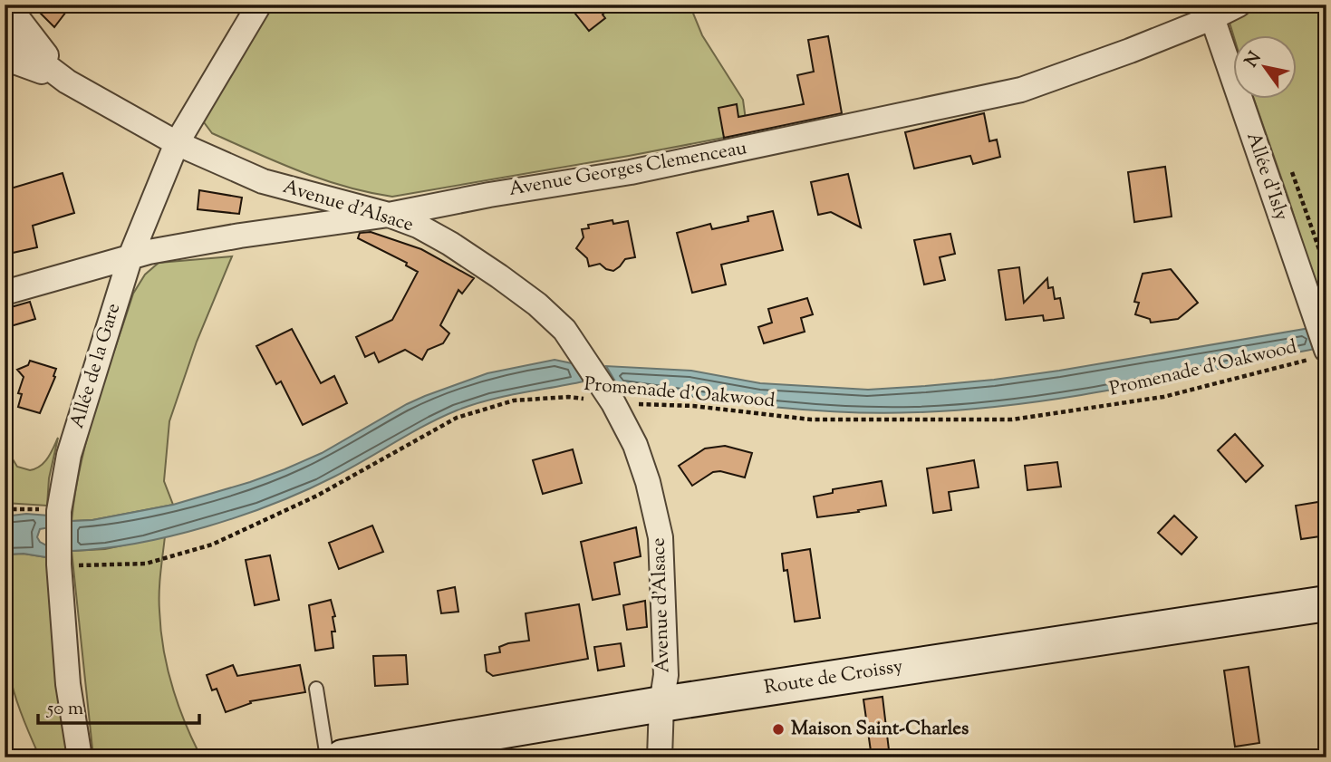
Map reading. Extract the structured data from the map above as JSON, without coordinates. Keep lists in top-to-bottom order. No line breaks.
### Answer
{"streets":{"main road":["Route de Croissy"],"street":["Avenue Georges Clemenceau","Allée d'Isly","Avenue d'Alsace","Allée de la Gare"],"path":["Promenade d'Oakwood"]},"crossings":[["Avenue Georges Clemenceau","Allée d'Isly"],["Avenue Georges Clemenceau","Avenue d'Alsace"],["Avenue Georges Clemenceau","Allée de la Gare"],["Allée d'Isly","Promenade d'Oakwood"],["Avenue d'Alsace","Allée de la Gare"],["Avenue d'Alsace","Promenade d'Oakwood"],["Avenue d'Alsace","Route de Croissy"],["Allée de la Gare","Promenade d'Oakwood"]],"places":["Maison Saint-Charles"],"scale_bar":"50 m","north":"top left"}
